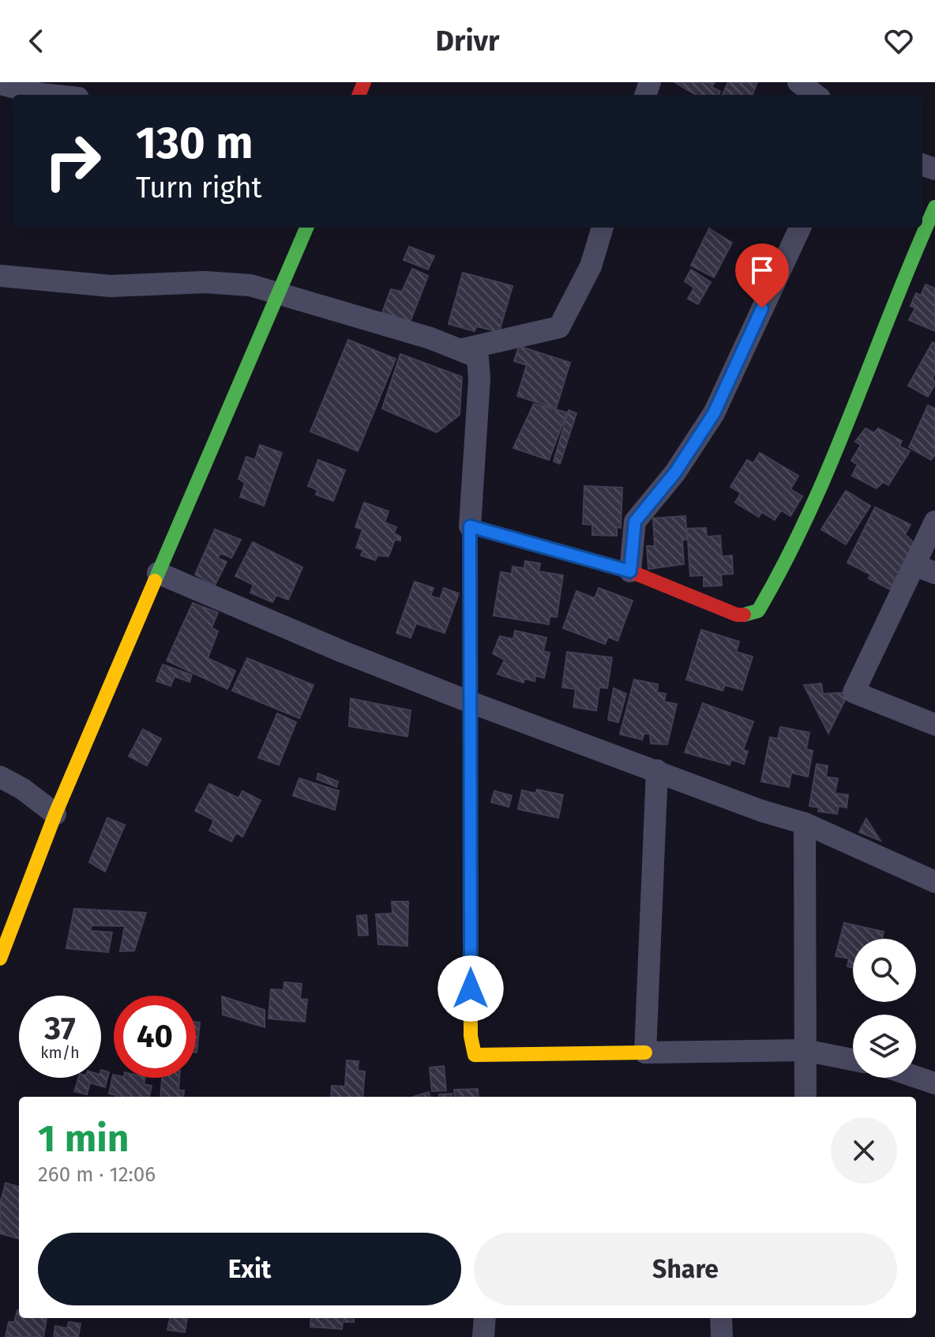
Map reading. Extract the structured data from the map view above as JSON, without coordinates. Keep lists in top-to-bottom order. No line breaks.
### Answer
{"page":{"header":"Drivr","turn":["130 m","Turn right"],"speed":"37 km/h","limit":"40","heading":["1 min","260 m · 12:06"],"buttons":["Exit","Share"]}}
